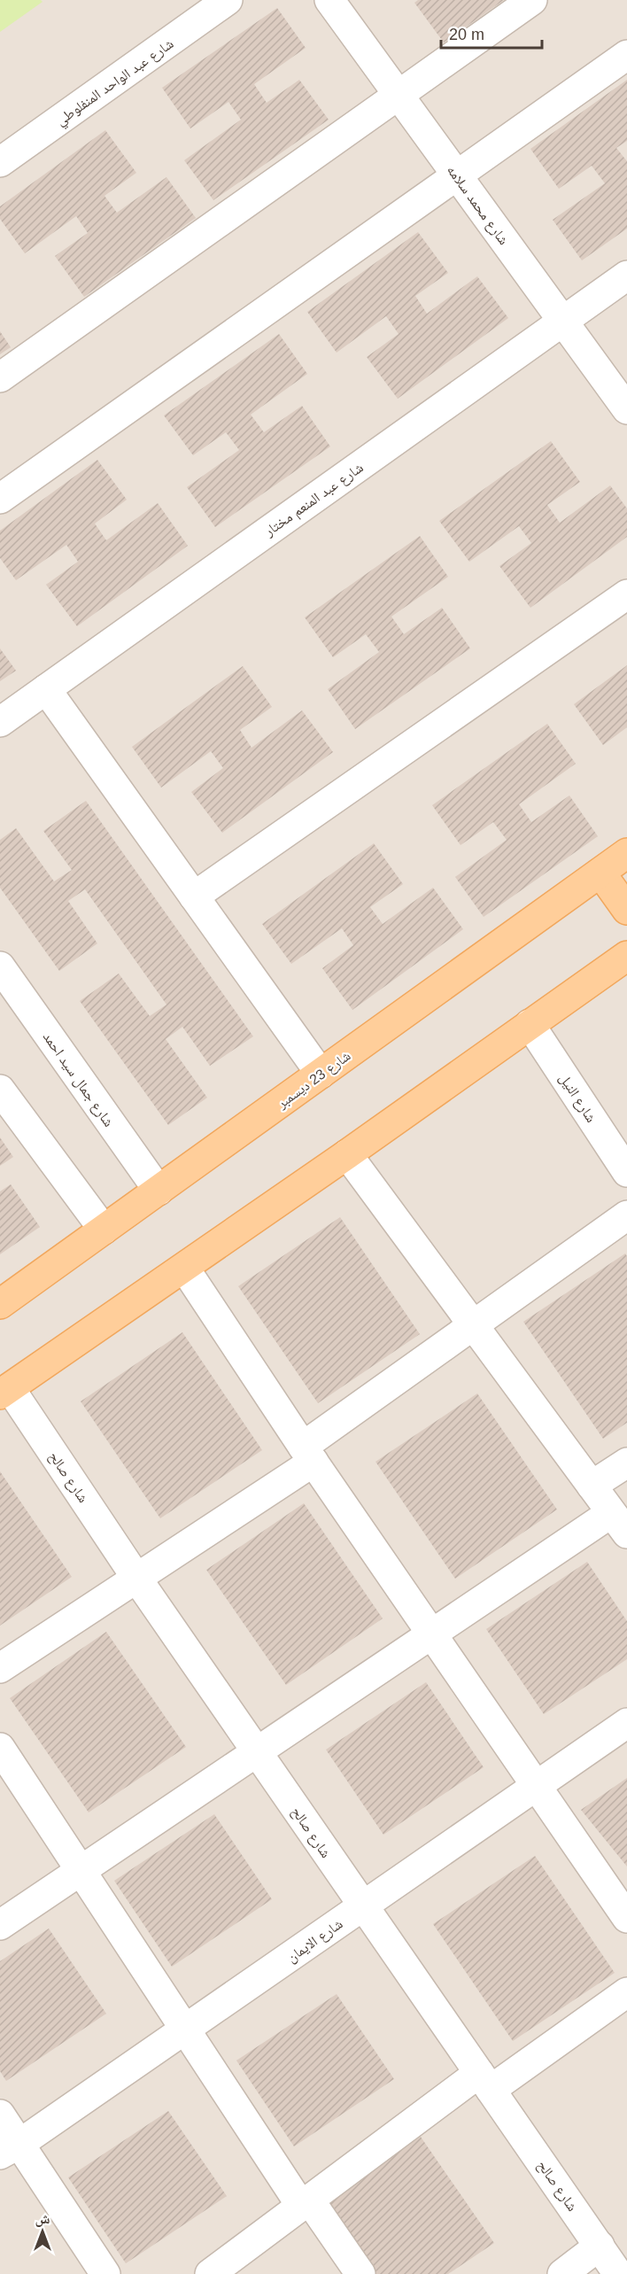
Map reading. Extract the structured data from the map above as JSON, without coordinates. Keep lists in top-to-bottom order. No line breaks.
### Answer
{"streets":{"main road":["شارع 23 ديسمبر"],"street":["شارع عبد الواحد المنفلوطي","شارع محمد سلامه","شارع عبد المنعم مختار","شارع جمال سيد احمد","شارع النيل","شارع صالح","شارع الايمان"]},"crossings":[["شارع محمد سلامه","شارع عبد المنعم مختار"],["شارع جمال سيد احمد","شارع 23 ديسمبر"],["شارع صالح","شارع الايمان"]],"scale_bar":"20 m","north":"top"}
